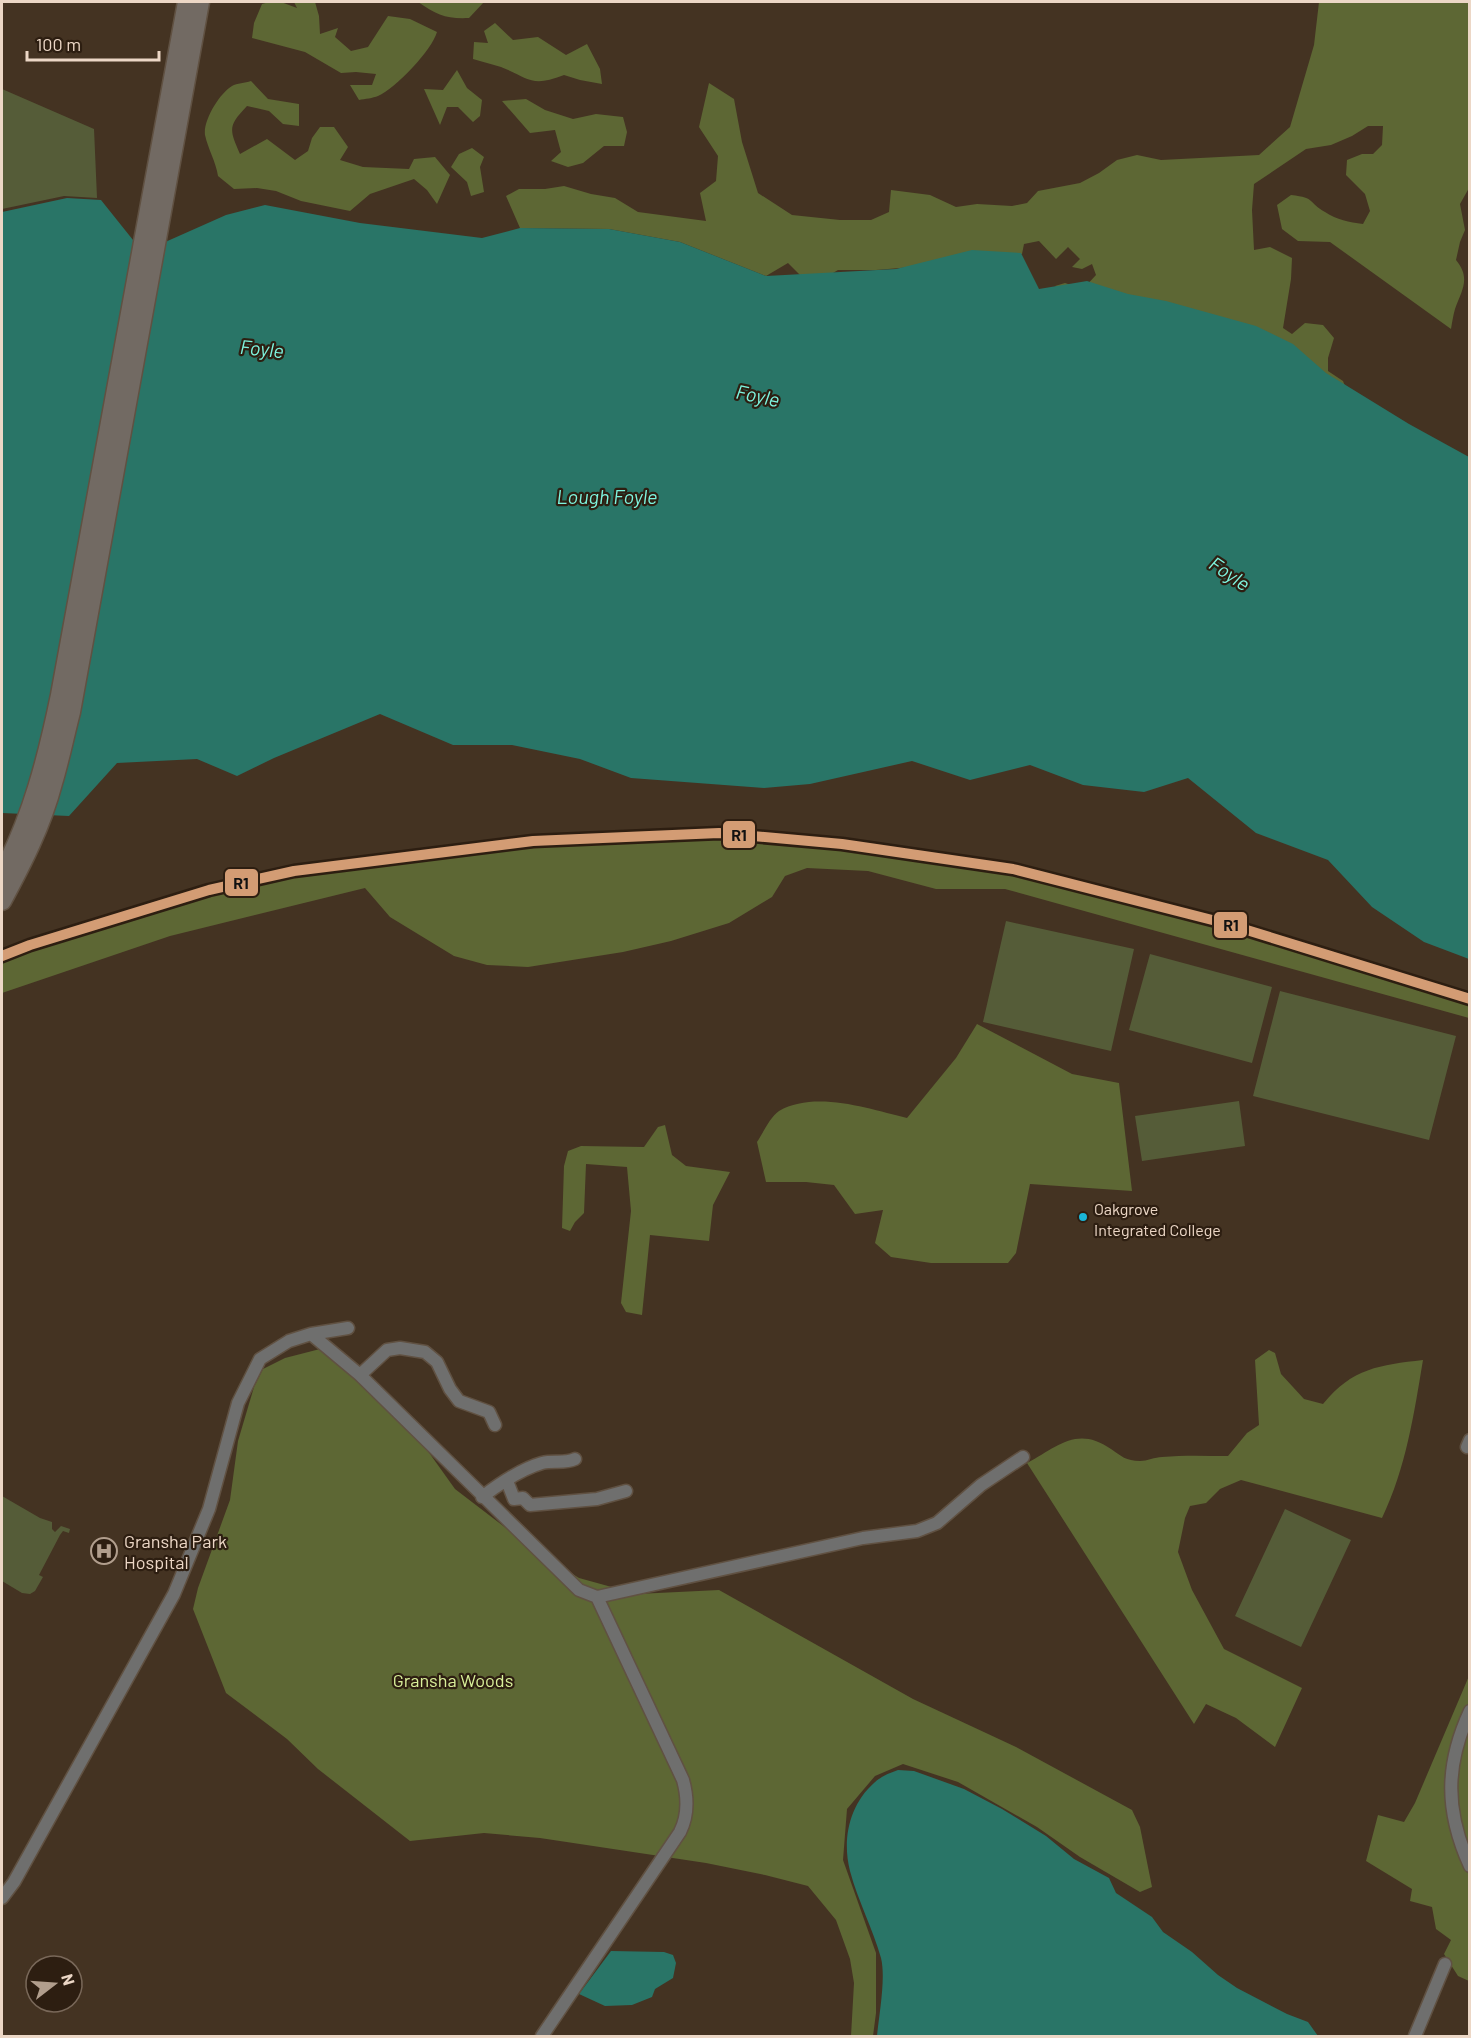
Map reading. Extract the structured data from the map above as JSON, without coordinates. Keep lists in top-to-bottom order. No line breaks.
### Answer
{"water":["Foyle","Lough Foyle"],"parks":["Gransha Woods"],"places":{"other":["Oakgrove Integrated College"],"hospital":["Gransha Park Hospital"]},"lines":["transit line R1"],"scale_bar":"100 m","north":"right"}
